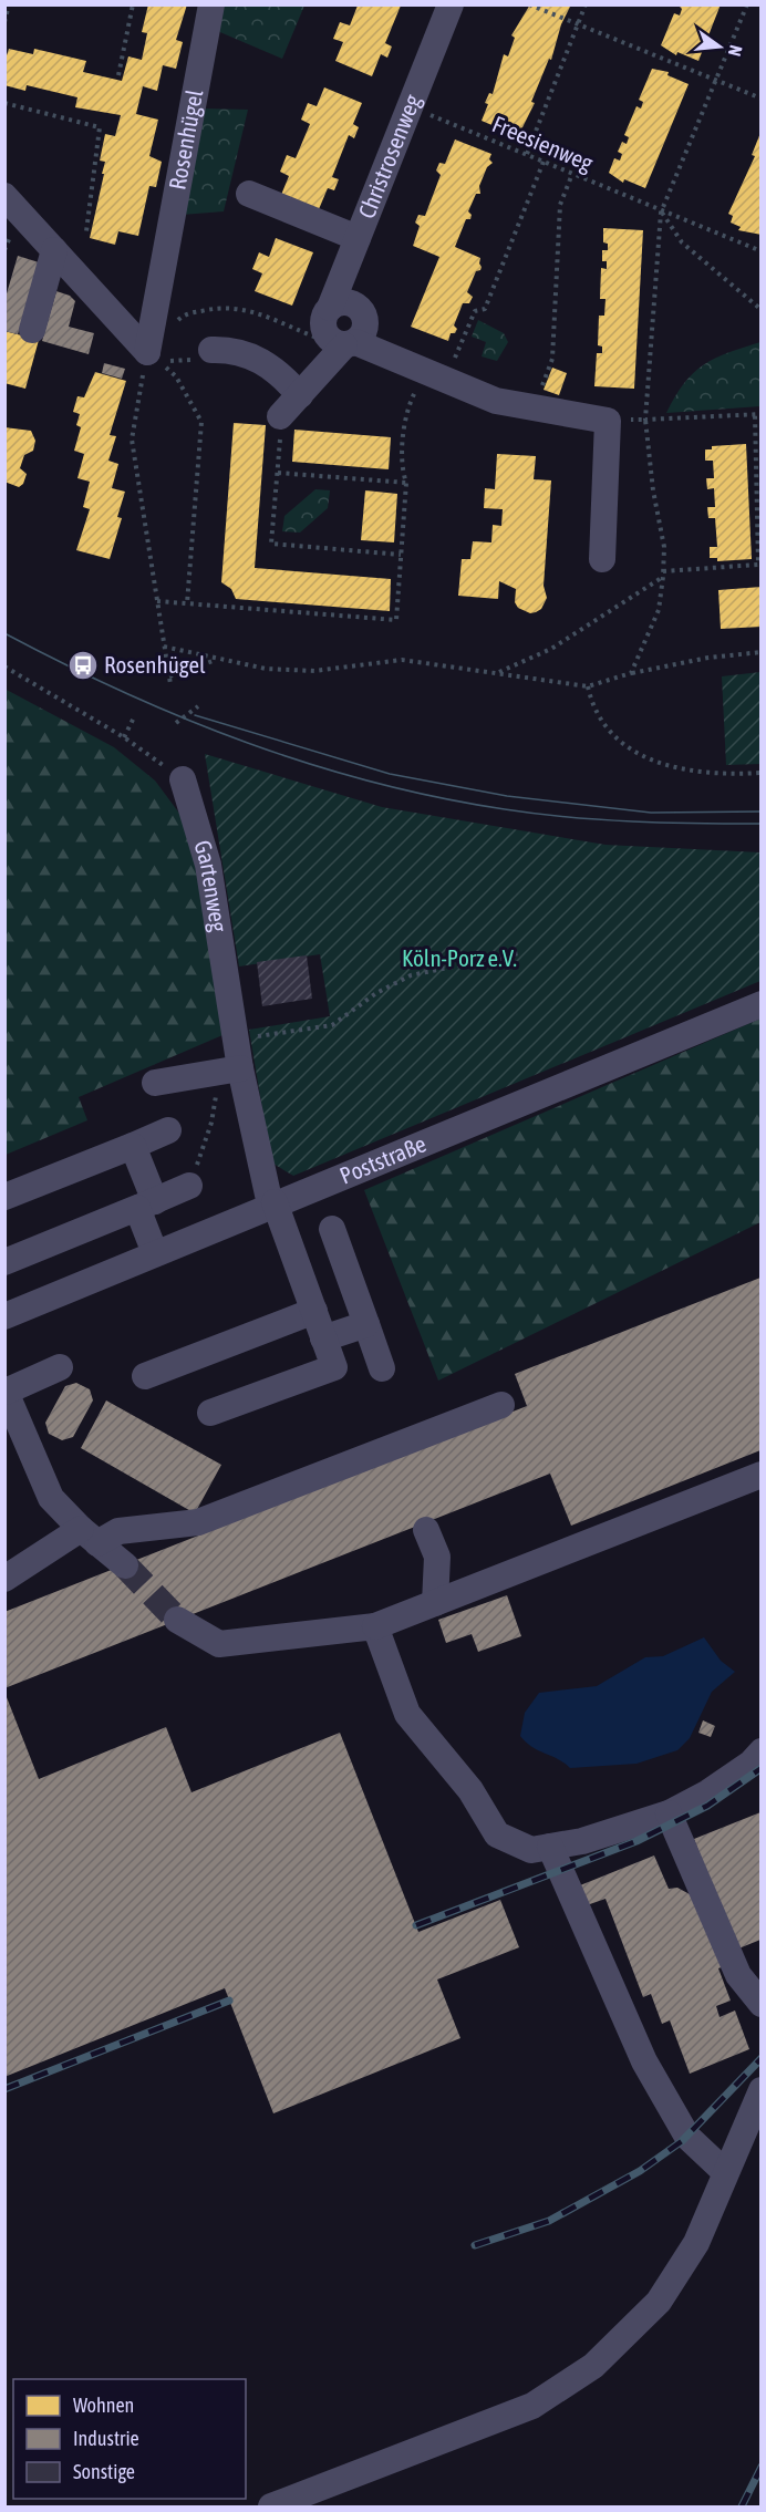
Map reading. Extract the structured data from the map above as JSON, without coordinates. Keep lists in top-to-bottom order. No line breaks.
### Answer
{"streets":{"street":["Rosenhügel","Christrosenweg","Gartenweg","Poststraße"],"path":["Freesienweg"]},"crossings":[["Freesienweg","Christrosenweg"],["Gartenweg","Poststraße"]],"parks":["Köln-Porz e.V."],"places":{"bus stop":["Rosenhügel"]},"legend":["Wohnen","Industrie","Sonstige"],"north":"right"}
